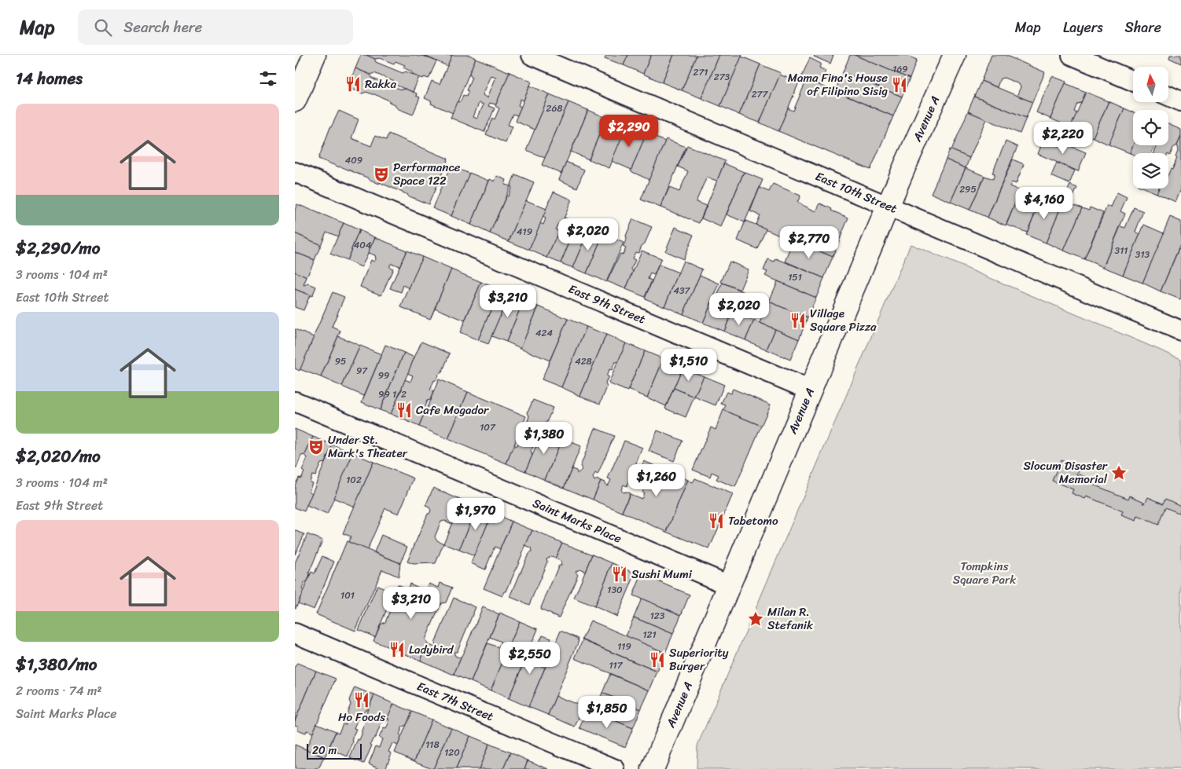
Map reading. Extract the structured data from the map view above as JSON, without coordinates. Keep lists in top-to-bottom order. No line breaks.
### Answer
{"streets":{"main road":["Avenue A"],"street":["East 10th Street","East 9th Street","Saint Marks Place","East 7th Street"]},"crossings":[["Avenue A","East 10th Street"],["Avenue A","East 9th Street"],["Avenue A","Saint Marks Place"]],"parks":["Tompkins Square Park"],"places":{"restaurant":["Rakka","Mama Fina's House of Filipino Sisig","Village Square Pizza","Cafe Mogador","Tabetomo","Sushi Mumi","Ladybird","Superiority Burger","Ho Foods"],"theatre":["Performance Space 122","Under St. Mark's Theater"],"place":["Slocum Disaster Memorial","Milan R. Stefanik"]},"house_numbers":["169","271","273","277","268","409","295","419","404","311","313","151","437","424","95","428","97","99","99 1/2","107","102","130","101","123","121","119","117","118","120"],"scale_bar":"20 m","north":"top","page":{"header":"Map","search":"Search here","nav":["Map","Layers","Share"],"heading":"14 homes","list":[{"name":"$2,290/mo","note":"3 rooms · 104 m² · East 10th Street"},{"name":"$2,020/mo","note":"3 rooms · 104 m² · East 9th Street"},{"name":"$1,380/mo","note":"2 rooms · 74 m² · Saint Marks Place"}],"price":["$2,290","$2,220","$4,160","$2,020","$2,770","$3,210","$2,020","$1,510","$1,380","$1,260","$1,970","$3,210","$2,550","$1,850"],"scale":"20 m"}}
